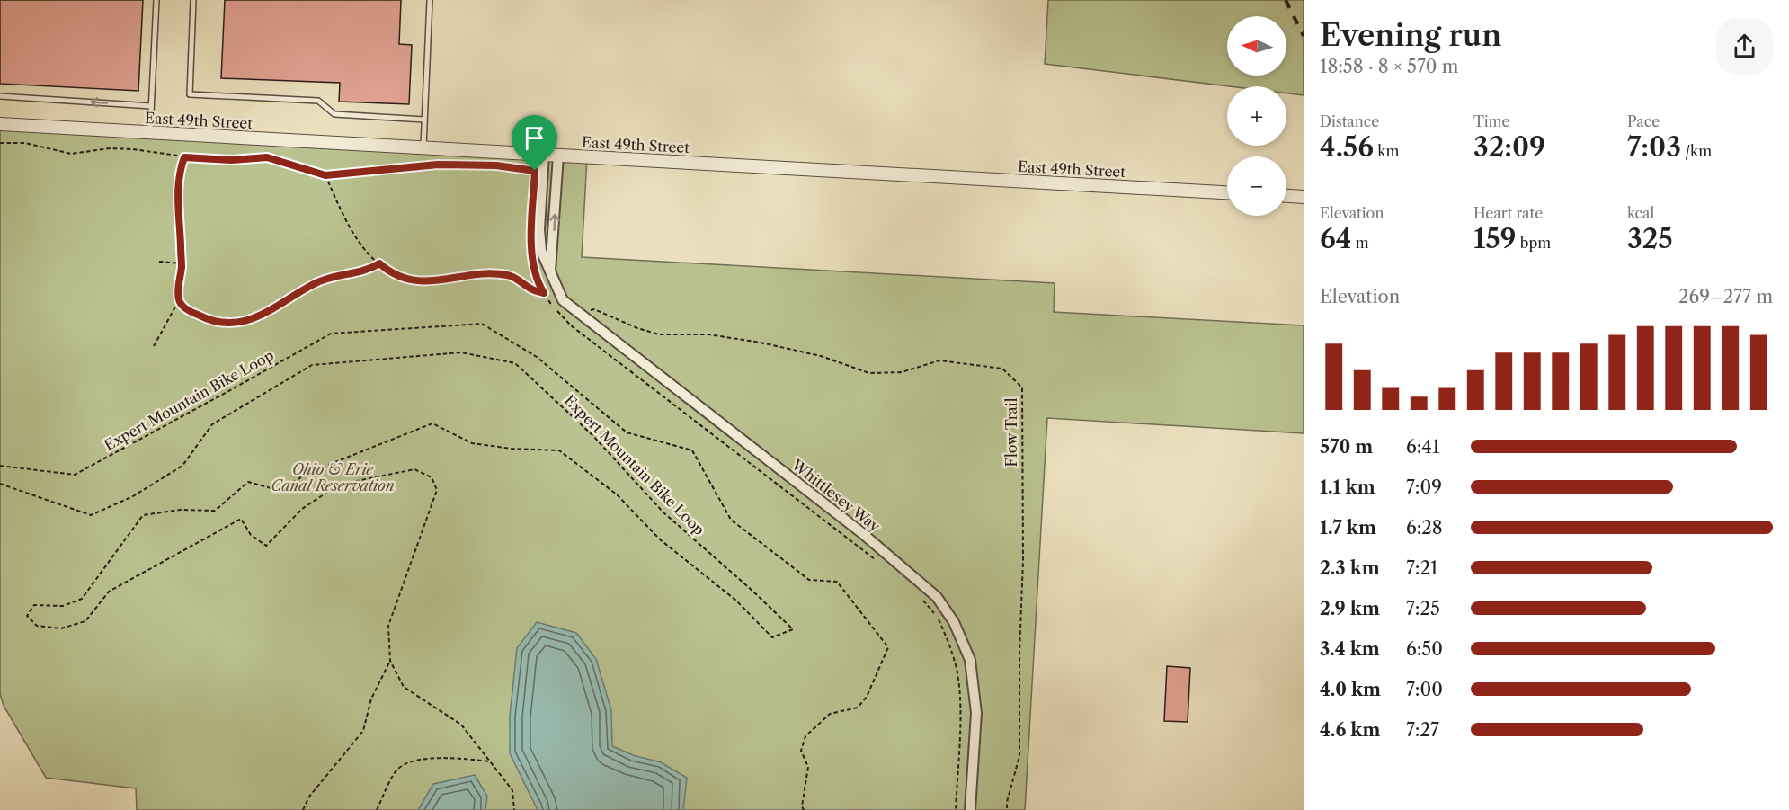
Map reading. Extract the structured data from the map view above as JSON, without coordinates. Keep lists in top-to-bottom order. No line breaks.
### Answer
{"streets":{"street":["East 49th Street","Whittlesey Way"],"path":["Expert Mountain Bike Loop","Flow Trail"]},"crossings":[["East 49th Street","Whittlesey Way"],["Flow Trail","Whittlesey Way"]],"parks":["Ohio & Erie Canal Reservation"],"north":"left","page":{"heading":["Evening run","18:58 · 8 × 570 m"],"map_buttons":["+","−"],"stats":[["Distance","4.56 km"],["Time","32:09"],["Pace","7:03 /km"],["Elevation","64 m"],["Heart rate","159 bpm"],["kcal","325"]],"chart":["Elevation","269–277 m"],"list":[{"name":"570 m","note":"6:41"},{"name":"1.1 km","note":"7:09"},{"name":"1.7 km","note":"6:28"},{"name":"2.3 km","note":"7:21"},{"name":"2.9 km","note":"7:25"},{"name":"3.4 km","note":"6:50"},{"name":"4.0 km","note":"7:00"},{"name":"4.6 km","note":"7:27"}]}}
